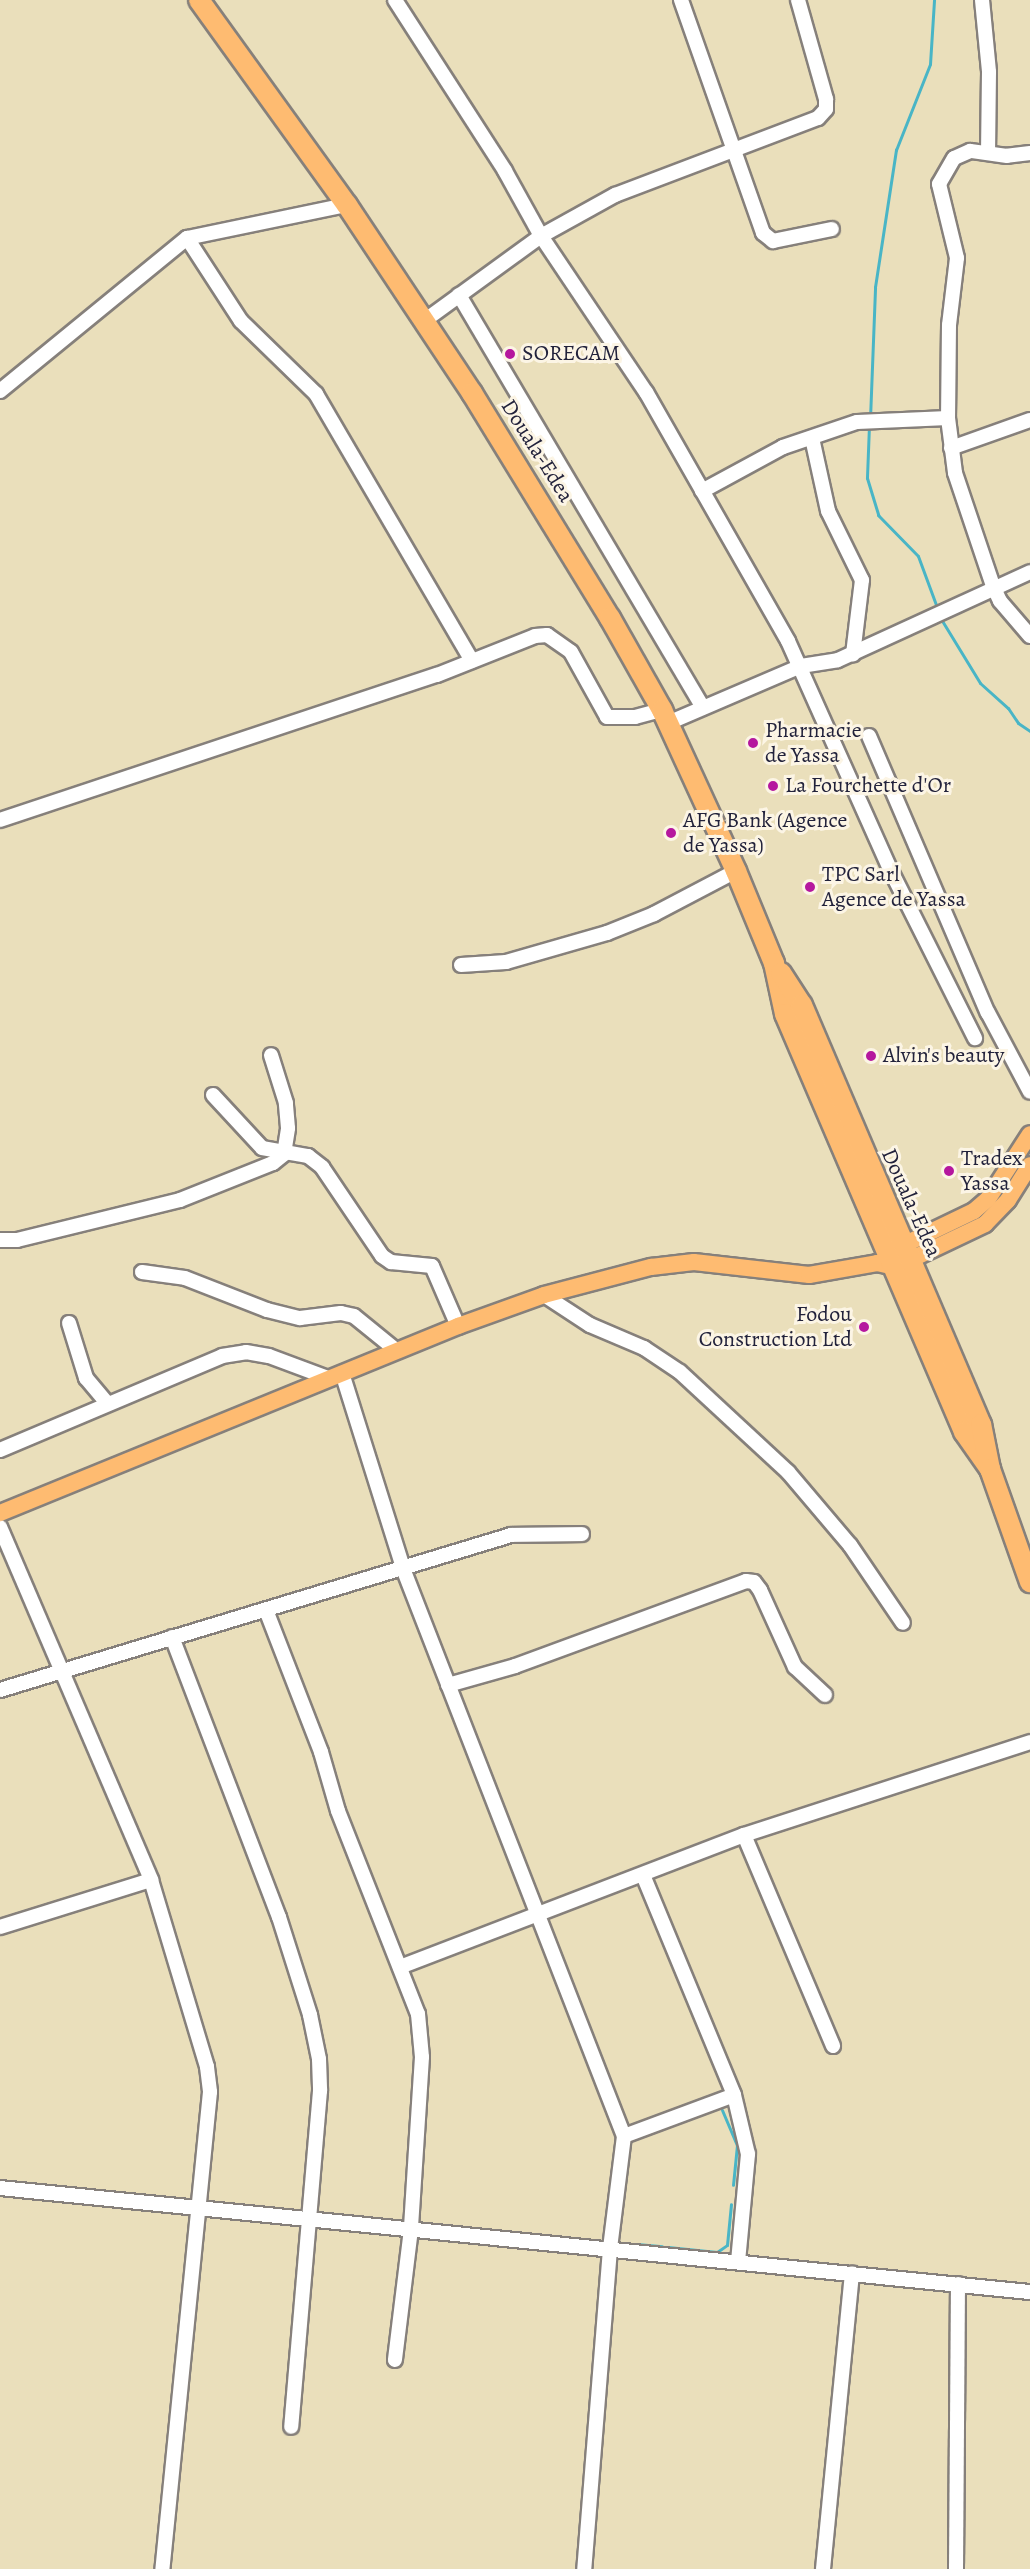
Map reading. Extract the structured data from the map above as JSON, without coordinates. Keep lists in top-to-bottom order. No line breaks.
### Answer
{"streets":{"highway":["Douala-Edea"]},"places":["SORECAM","Pharmacie de Yassa","La Fourchette d'Or","AFG Bank (Agence de Yassa)","TPC Sarl Agence de Yassa","Alvin's beauty","Tradex Yassa","Fodou Construction Ltd"]}
